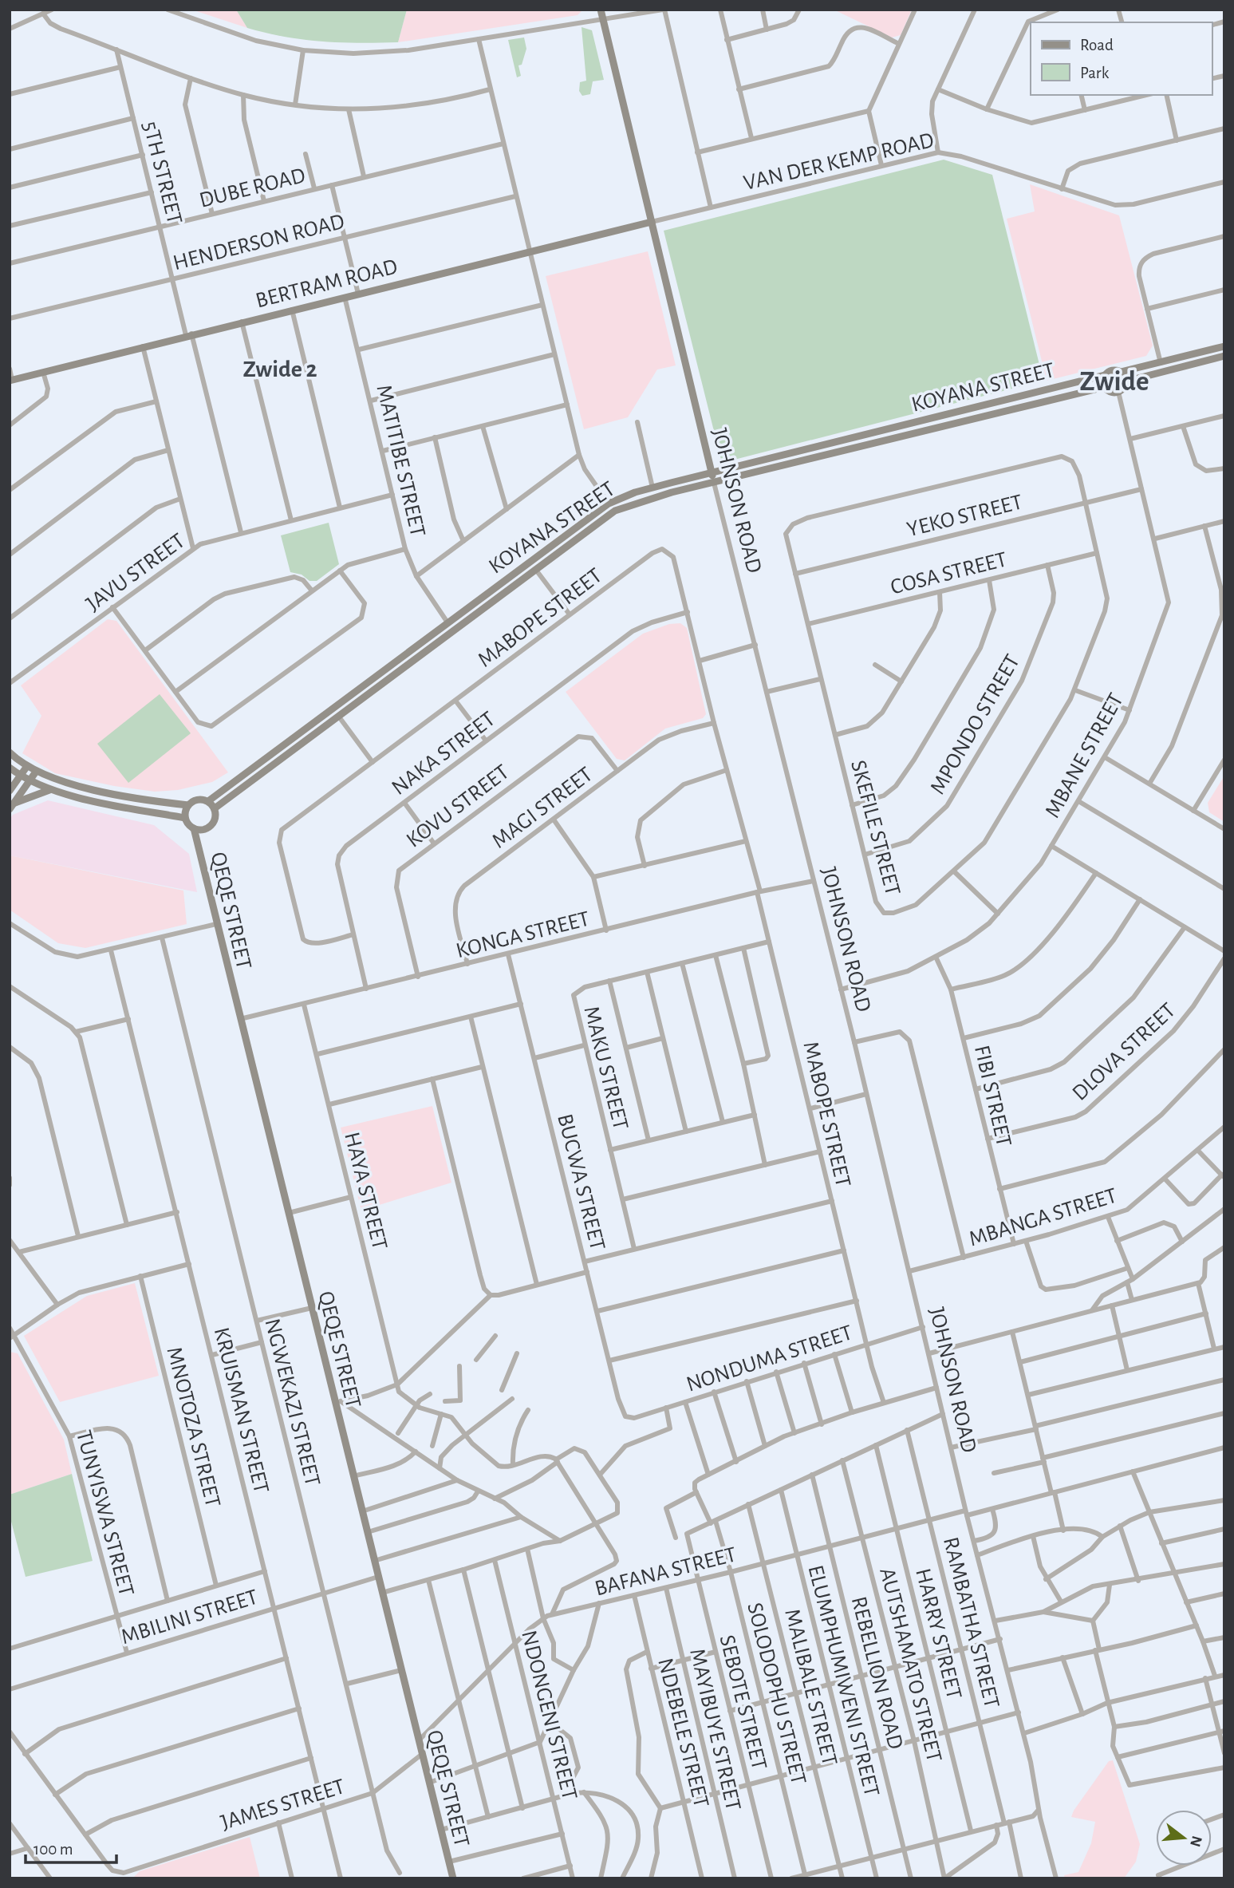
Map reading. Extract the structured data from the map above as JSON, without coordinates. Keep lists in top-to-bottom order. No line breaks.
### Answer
{"streets":{"main road":["BERTRAM ROAD","KOYANA STREET","JOHNSON ROAD","QEQE STREET"],"street":["VAN DER KEMP ROAD","5TH STREET","DUBE ROAD","HENDERSON ROAD","MATITIBE STREET","YEKO STREET","JAVU STREET","COSA STREET","MABOPE STREET","MPONDO STREET","NAKA STREET","MBANE STREET","KOVU STREET","MAGI STREET","SKEFILE STREET","KONGA STREET","DLOVA STREET","MAKU STREET","FIBI STREET","BUCWA STREET","HAYA STREET","MBANGA STREET","NONDUMA STREET","NGWEKAZI STREET","KRUISMAN STREET","MNOTOZA STREET","TUNYISWA STREET","BAFANA STREET","MBILINI STREET","RAMBATHA STREET","HARRY STREET","AUTSHAMATO STREET","REBELLION ROAD","ELUMPHUMIWENI STREET","MALIBALE STREET","SOLODOPHU STREET","SEBOTE STREET","NDONGENI STREET","MAYIBUYE STREET","NDEBELE STREET","JAMES STREET"]},"crossings":[["VAN DER KEMP ROAD","BERTRAM ROAD"],["VAN DER KEMP ROAD","JOHNSON ROAD"],["5TH STREET","DUBE ROAD"],["5TH STREET","HENDERSON ROAD"],["5TH STREET","BERTRAM ROAD"],["5TH STREET","JAVU STREET"],["BERTRAM ROAD","MATITIBE STREET"],["BERTRAM ROAD","JOHNSON ROAD"],["KOYANA STREET","MATITIBE STREET"],["KOYANA STREET","JOHNSON ROAD"],["KOYANA STREET","MBANE STREET"],["KOYANA STREET","QEQE STREET"],["MATITIBE STREET","JAVU STREET"],["JOHNSON ROAD","MBANE STREET"],["JOHNSON ROAD","KONGA STREET"],["JOHNSON ROAD","MBANGA STREET"],["JOHNSON ROAD","NONDUMA STREET"],["JOHNSON ROAD","BAFANA STREET"],["YEKO STREET","MBANE STREET"],["YEKO STREET","SKEFILE STREET"],["COSA STREET","MPONDO STREET"],["COSA STREET","SKEFILE STREET"],["MABOPE STREET","NAKA STREET"],["MABOPE STREET","MAGI STREET"],["MABOPE STREET","KONGA STREET"],["MABOPE STREET","MAKU STREET"],["MABOPE STREET","NONDUMA STREET"],["MPONDO STREET","SKEFILE STREET"],["NAKA STREET","KONGA STREET"],["MBANE STREET","FIBI STREET"],["KOVU STREET","MAGI STREET"],["KOVU STREET","KONGA STREET"],["MAGI STREET","KONGA STREET"],["QEQE STREET","KONGA STREET"],["QEQE STREET","BAFANA STREET"],["QEQE STREET","MBILINI STREET"],["KONGA STREET","BUCWA STREET"],["KONGA STREET","HAYA STREET"],["DLOVA STREET","FIBI STREET"],["FIBI STREET","MBANGA STREET"],["BUCWA STREET","NONDUMA STREET"],["NGWEKAZI STREET","MBILINI STREET"],["NGWEKAZI STREET","JAMES STREET"],["KRUISMAN STREET","MBILINI STREET"],["KRUISMAN STREET","JAMES STREET"],["TUNYISWA STREET","MBILINI STREET"],["BAFANA STREET","RAMBATHA STREET"],["BAFANA STREET","HARRY STREET"],["BAFANA STREET","AUTSHAMATO STREET"],["BAFANA STREET","REBELLION ROAD"],["BAFANA STREET","ELUMPHUMIWENI STREET"],["BAFANA STREET","MALIBALE STREET"],["BAFANA STREET","SOLODOPHU STREET"],["BAFANA STREET","SEBOTE STREET"],["BAFANA STREET","NDONGENI STREET"],["BAFANA STREET","MAYIBUYE STREET"],["BAFANA STREET","NDEBELE STREET"],["SOLODOPHU STREET","SEBOTE STREET"]],"districts":["Zwide 2","Zwide"],"legend":["Road","Park"],"scale_bar":"100 m","north":"right"}
